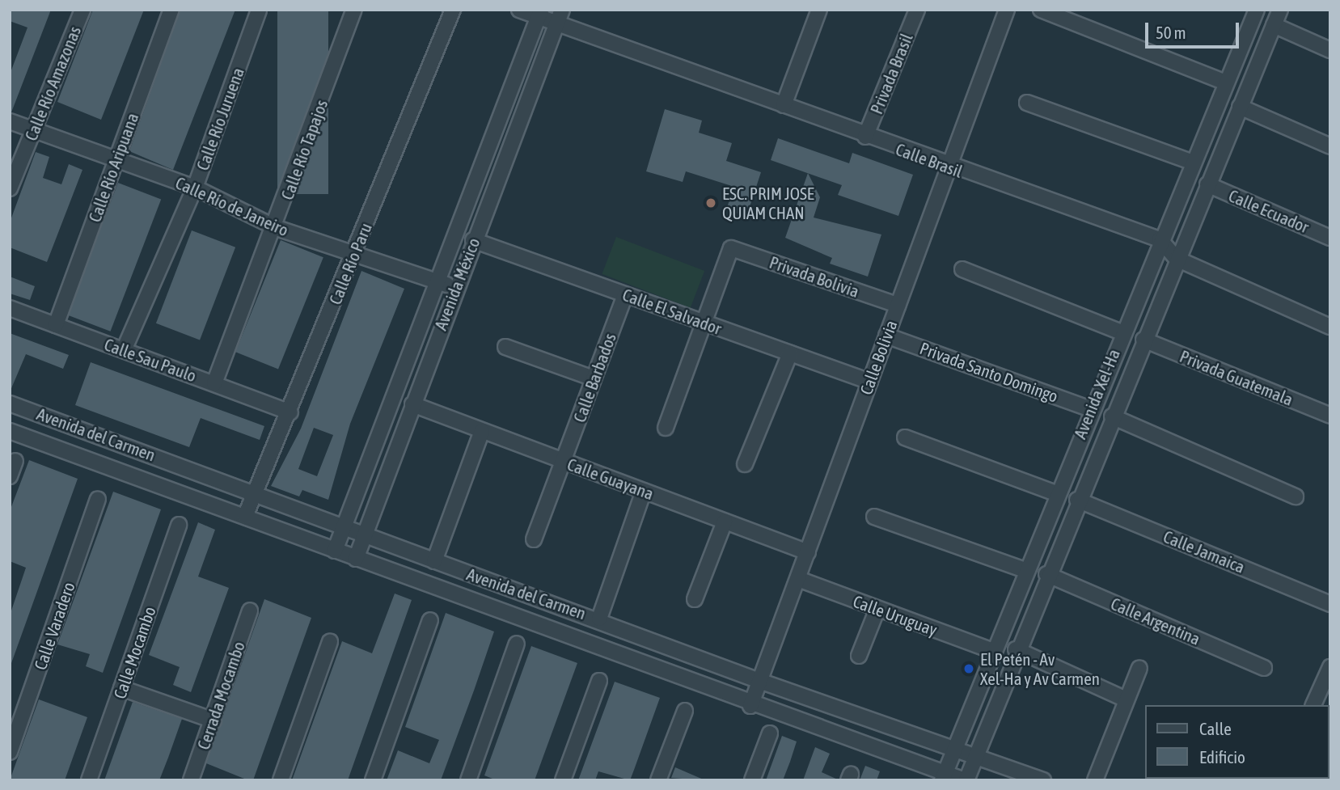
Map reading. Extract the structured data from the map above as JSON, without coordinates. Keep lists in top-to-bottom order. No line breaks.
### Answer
{"streets":{"street":["Privada Brasil","Calle Río Amazonas","Calle Río Juruena","Calle Río Tapajos","Calle Brasil","Calle Río Aripuana","Calle Río de Janeiro","Calle Ecuador","Calle Río Paru","Privada Bolivia","Avenida México","Calle El Salvador","Calle Bolivia","Calle Sau Paulo","Privada Santo Domingo","Calle Barbados","Privada Guatemala","Avenida Xel-Ha","Avenida del Carmen","Calle Guayana","Calle Jamaica","Calle Uruguay","Calle Argentina","Calle Varadero","Calle Mocambo","Cerrada Mocambo"]},"crossings":[["Privada Brasil","Calle Brasil"],["Calle Río Amazonas","Calle Río de Janeiro"],["Calle Río Juruena","Calle Río de Janeiro"],["Calle Río Juruena","Calle Sau Paulo"],["Calle Río Tapajos","Calle Río de Janeiro"],["Calle Río Tapajos","Calle Sau Paulo"],["Calle Brasil","Avenida México"],["Calle Brasil","Calle Bolivia"],["Calle Brasil","Avenida Xel-Ha"],["Calle Río Aripuana","Calle Río de Janeiro"],["Calle Río Aripuana","Calle Sau Paulo"],["Calle Río de Janeiro","Calle Río Paru"],["Calle Río de Janeiro","Avenida México"],["Calle Ecuador","Avenida Xel-Ha"],["Calle Río Paru","Calle Sau Paulo"],["Calle Río Paru","Avenida del Carmen"],["Privada Bolivia","Calle El Salvador"],["Privada Bolivia","Calle Bolivia"],["Avenida México","Calle El Salvador"],["Avenida México","Avenida del Carmen"],["Avenida México","Calle Guayana"],["Calle El Salvador","Calle Bolivia"],["Calle El Salvador","Calle Barbados"],["Calle Bolivia","Privada Santo Domingo"],["Calle Bolivia","Avenida del Carmen"],["Calle Bolivia","Calle Guayana"],["Calle Bolivia","Calle Uruguay"],["Privada Santo Domingo","Avenida Xel-Ha"],["Calle Barbados","Calle Guayana"],["Privada Guatemala","Avenida Xel-Ha"],["Avenida Xel-Ha","Avenida del Carmen"],["Avenida Xel-Ha","Calle Jamaica"],["Avenida Xel-Ha","Calle Uruguay"],["Avenida Xel-Ha","Calle Argentina"]],"places":["ESC. PRIM JOSE QUIAM CHAN","El Petén - Av Xel-Ha y Av Carmen"],"legend":["Calle","Edificio"],"scale_bar":"50 m"}
